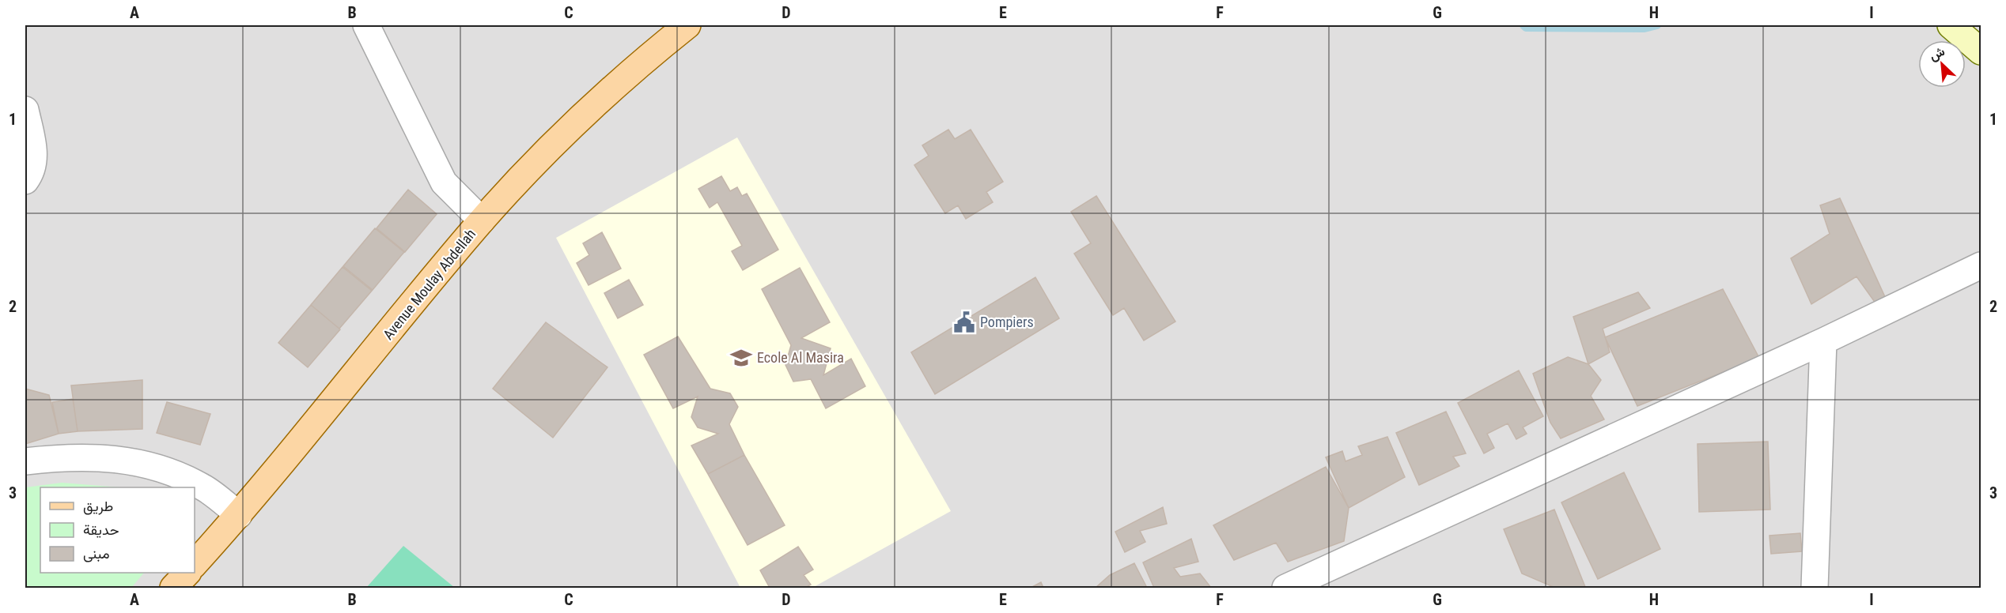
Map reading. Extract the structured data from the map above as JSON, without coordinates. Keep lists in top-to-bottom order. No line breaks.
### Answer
{"streets":{"main road":["Avenue Moulay Abdellah"]},"places":{"public building":["Pompiers"],"school or university":["Ecole Al Masira"]},"legend":["طريق","حديقة","مبنى"],"north":"top left","grid":{"columns":["A","B","C","D","E","F","G","H","I"],"rows":["1","2","3"]}}
